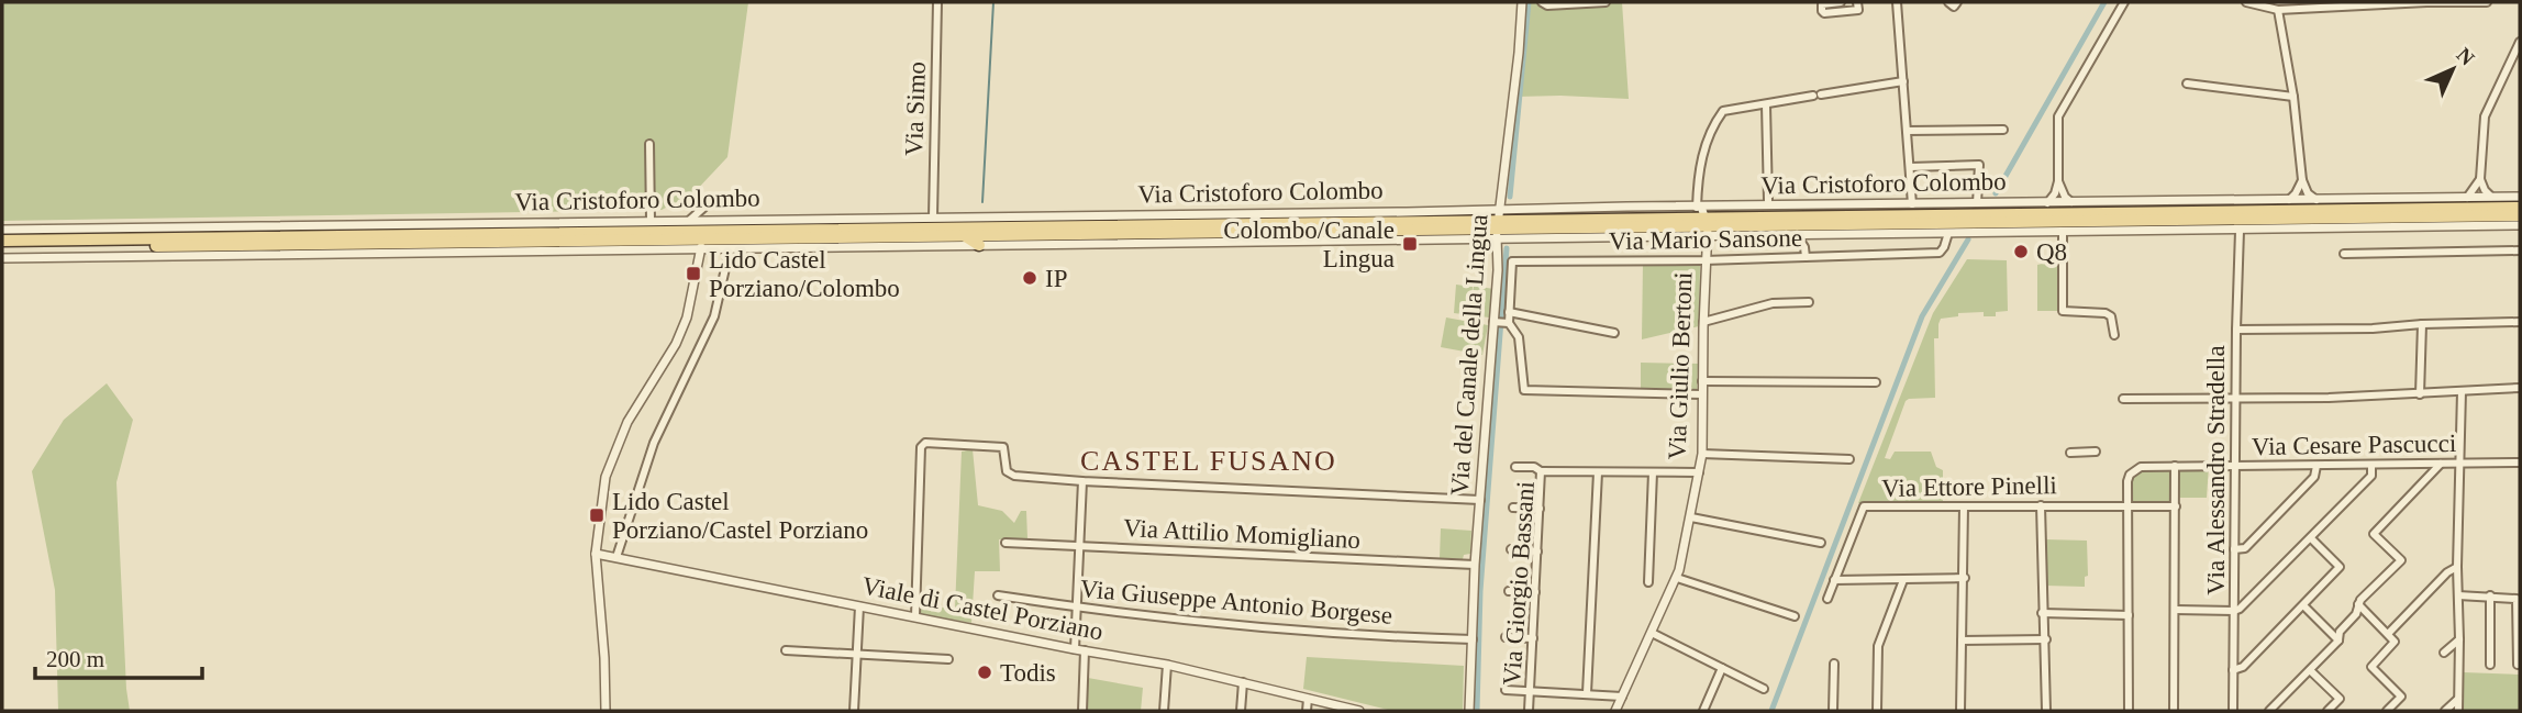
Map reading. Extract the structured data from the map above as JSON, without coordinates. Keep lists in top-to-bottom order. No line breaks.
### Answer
{"streets":{"main road":["Via Cristoforo Colombo"],"street":["Via Simo","Via Mario Sansone","Via del Canale della Lingua","Via Giulio Bertoni","Via Cesare Pascucci","Via Alessandro Stradella","Via Ettore Pinelli","Via Attilio Momigliano","Via Giorgio Bassani","Via Giuseppe Antonio Borgese","Viale di Castel Porziano"]},"crossings":[["Via Simo","Via Cristoforo Colombo"],["Via Cristoforo Colombo","Via Mario Sansone"],["Via Cristoforo Colombo","Via del Canale della Lingua"],["Via Cristoforo Colombo","Via Giulio Bertoni"],["Via Cristoforo Colombo","Via Alessandro Stradella"],["Via Mario Sansone","Via Giulio Bertoni"],["Via del Canale della Lingua","Via Attilio Momigliano"],["Via del Canale della Lingua","Via Giuseppe Antonio Borgese"],["Via Giulio Bertoni","Via Giorgio Bassani"],["Via Cesare Pascucci","Via Alessandro Stradella"],["Via Cesare Pascucci","Via Ettore Pinelli"]],"districts":["CASTEL FUSANO"],"places":{"transit":["Colombo/Canale Lingua","Lido Castel Porziano/Colombo","Lido Castel Porziano/Castel Porziano"],"other":["Q8","IP","Todis"]},"scale_bar":"200 m","north":"top right"}
